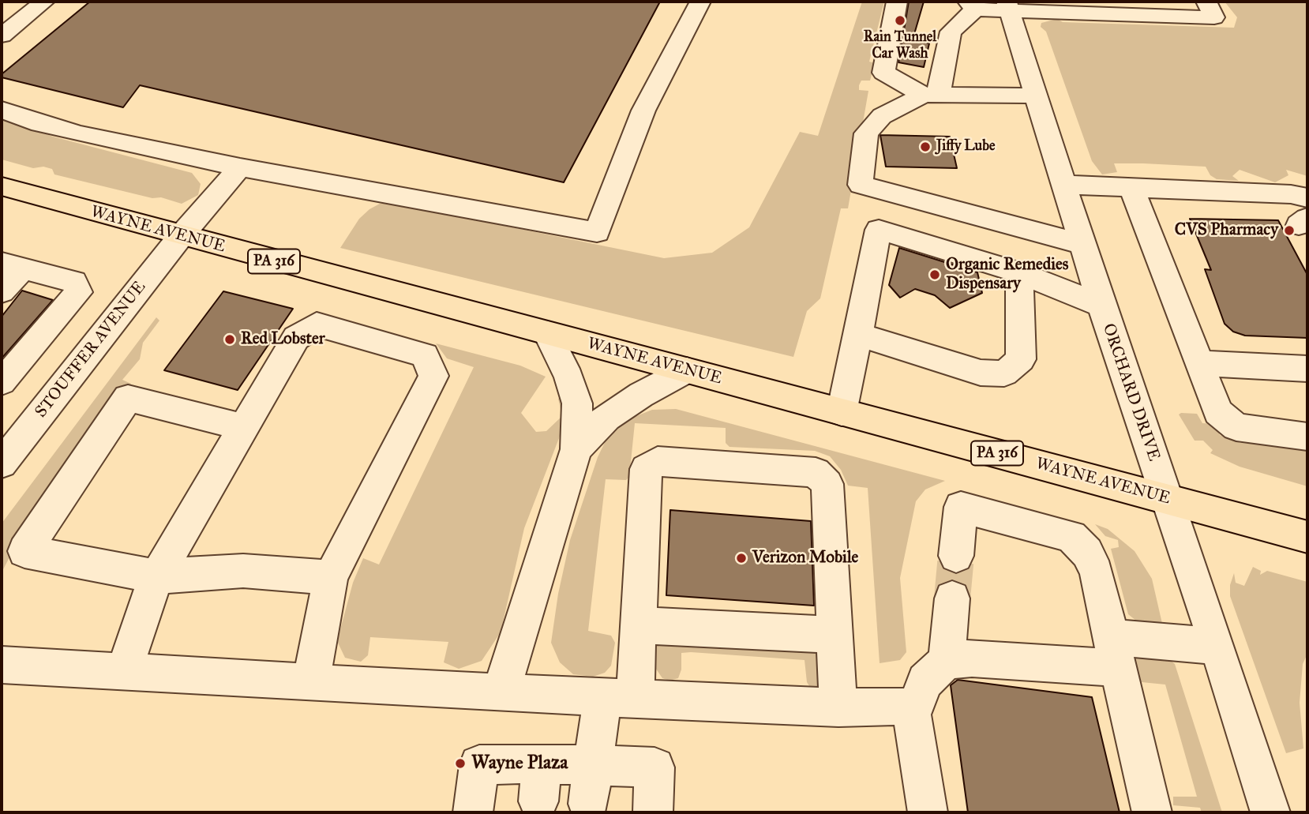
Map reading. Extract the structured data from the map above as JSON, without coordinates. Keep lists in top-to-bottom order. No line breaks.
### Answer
{"streets":{"main road":["WAYNE AVENUE","PA 316"],"street":["STOUFFER AVENUE","ORCHARD DRIVE"]},"crossings":[["WAYNE AVENUE","STOUFFER AVENUE"],["WAYNE AVENUE","ORCHARD DRIVE"]],"places":["Rain Tunnel Car Wash","Jiffy Lube","CVS Pharmacy","Organic Remedies Dispensary","Red Lobster","Verizon Mobile","Wayne Plaza"]}
